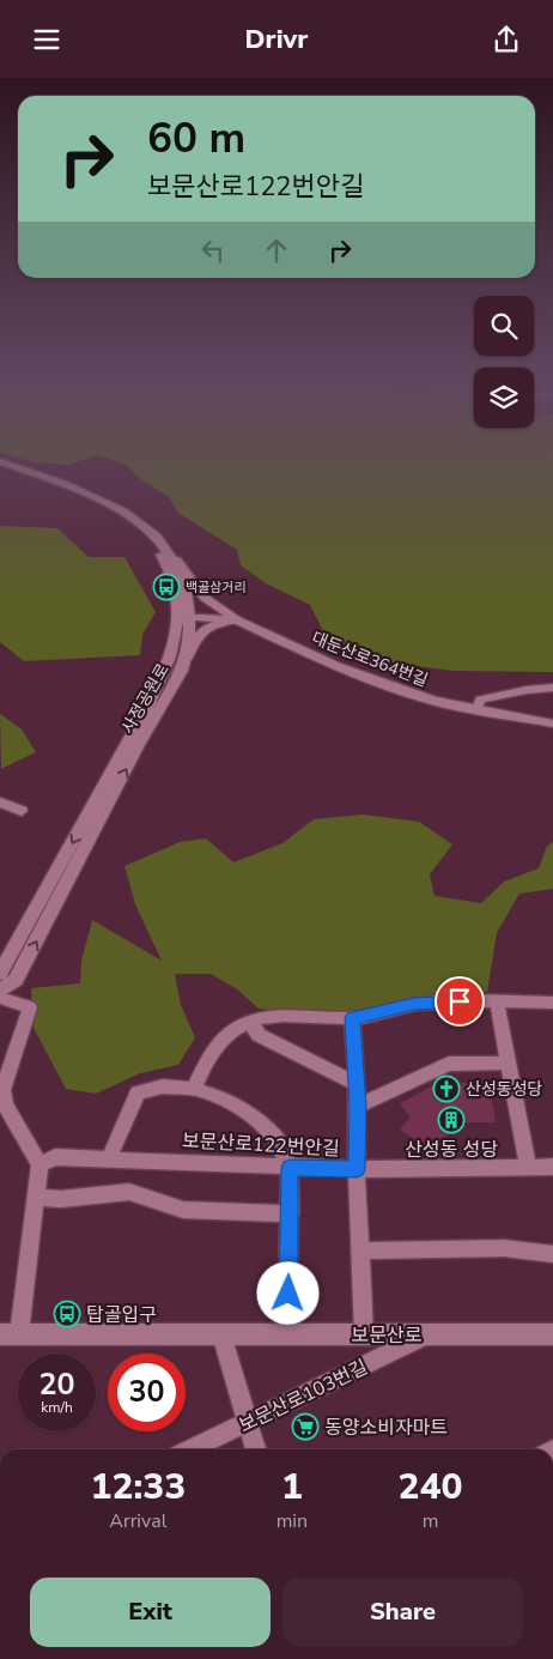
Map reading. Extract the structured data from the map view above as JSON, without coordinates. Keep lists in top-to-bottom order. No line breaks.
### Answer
{"streets":{"main road":["대둔산로364번길","사정공원로","보문산로"],"street":["보문산로122번안길","보문산로103번길"]},"crossings":[["대둔산로364번길","사정공원로"],["보문산로","보문산로103번길"]],"places":{"bus stop":["백골삼거리","탑골입구"],"church":["산성동성당"],"building":["산성동 성당"],"supermarket":["동양소비자마트"]},"page":{"header":"Drivr","turn":["60 m","보문산로122번안길"],"speed":"20 km/h","limit":"30","eta":["12:33","Arrival","1","min","240","m"],"buttons":["Exit","Share"]}}
